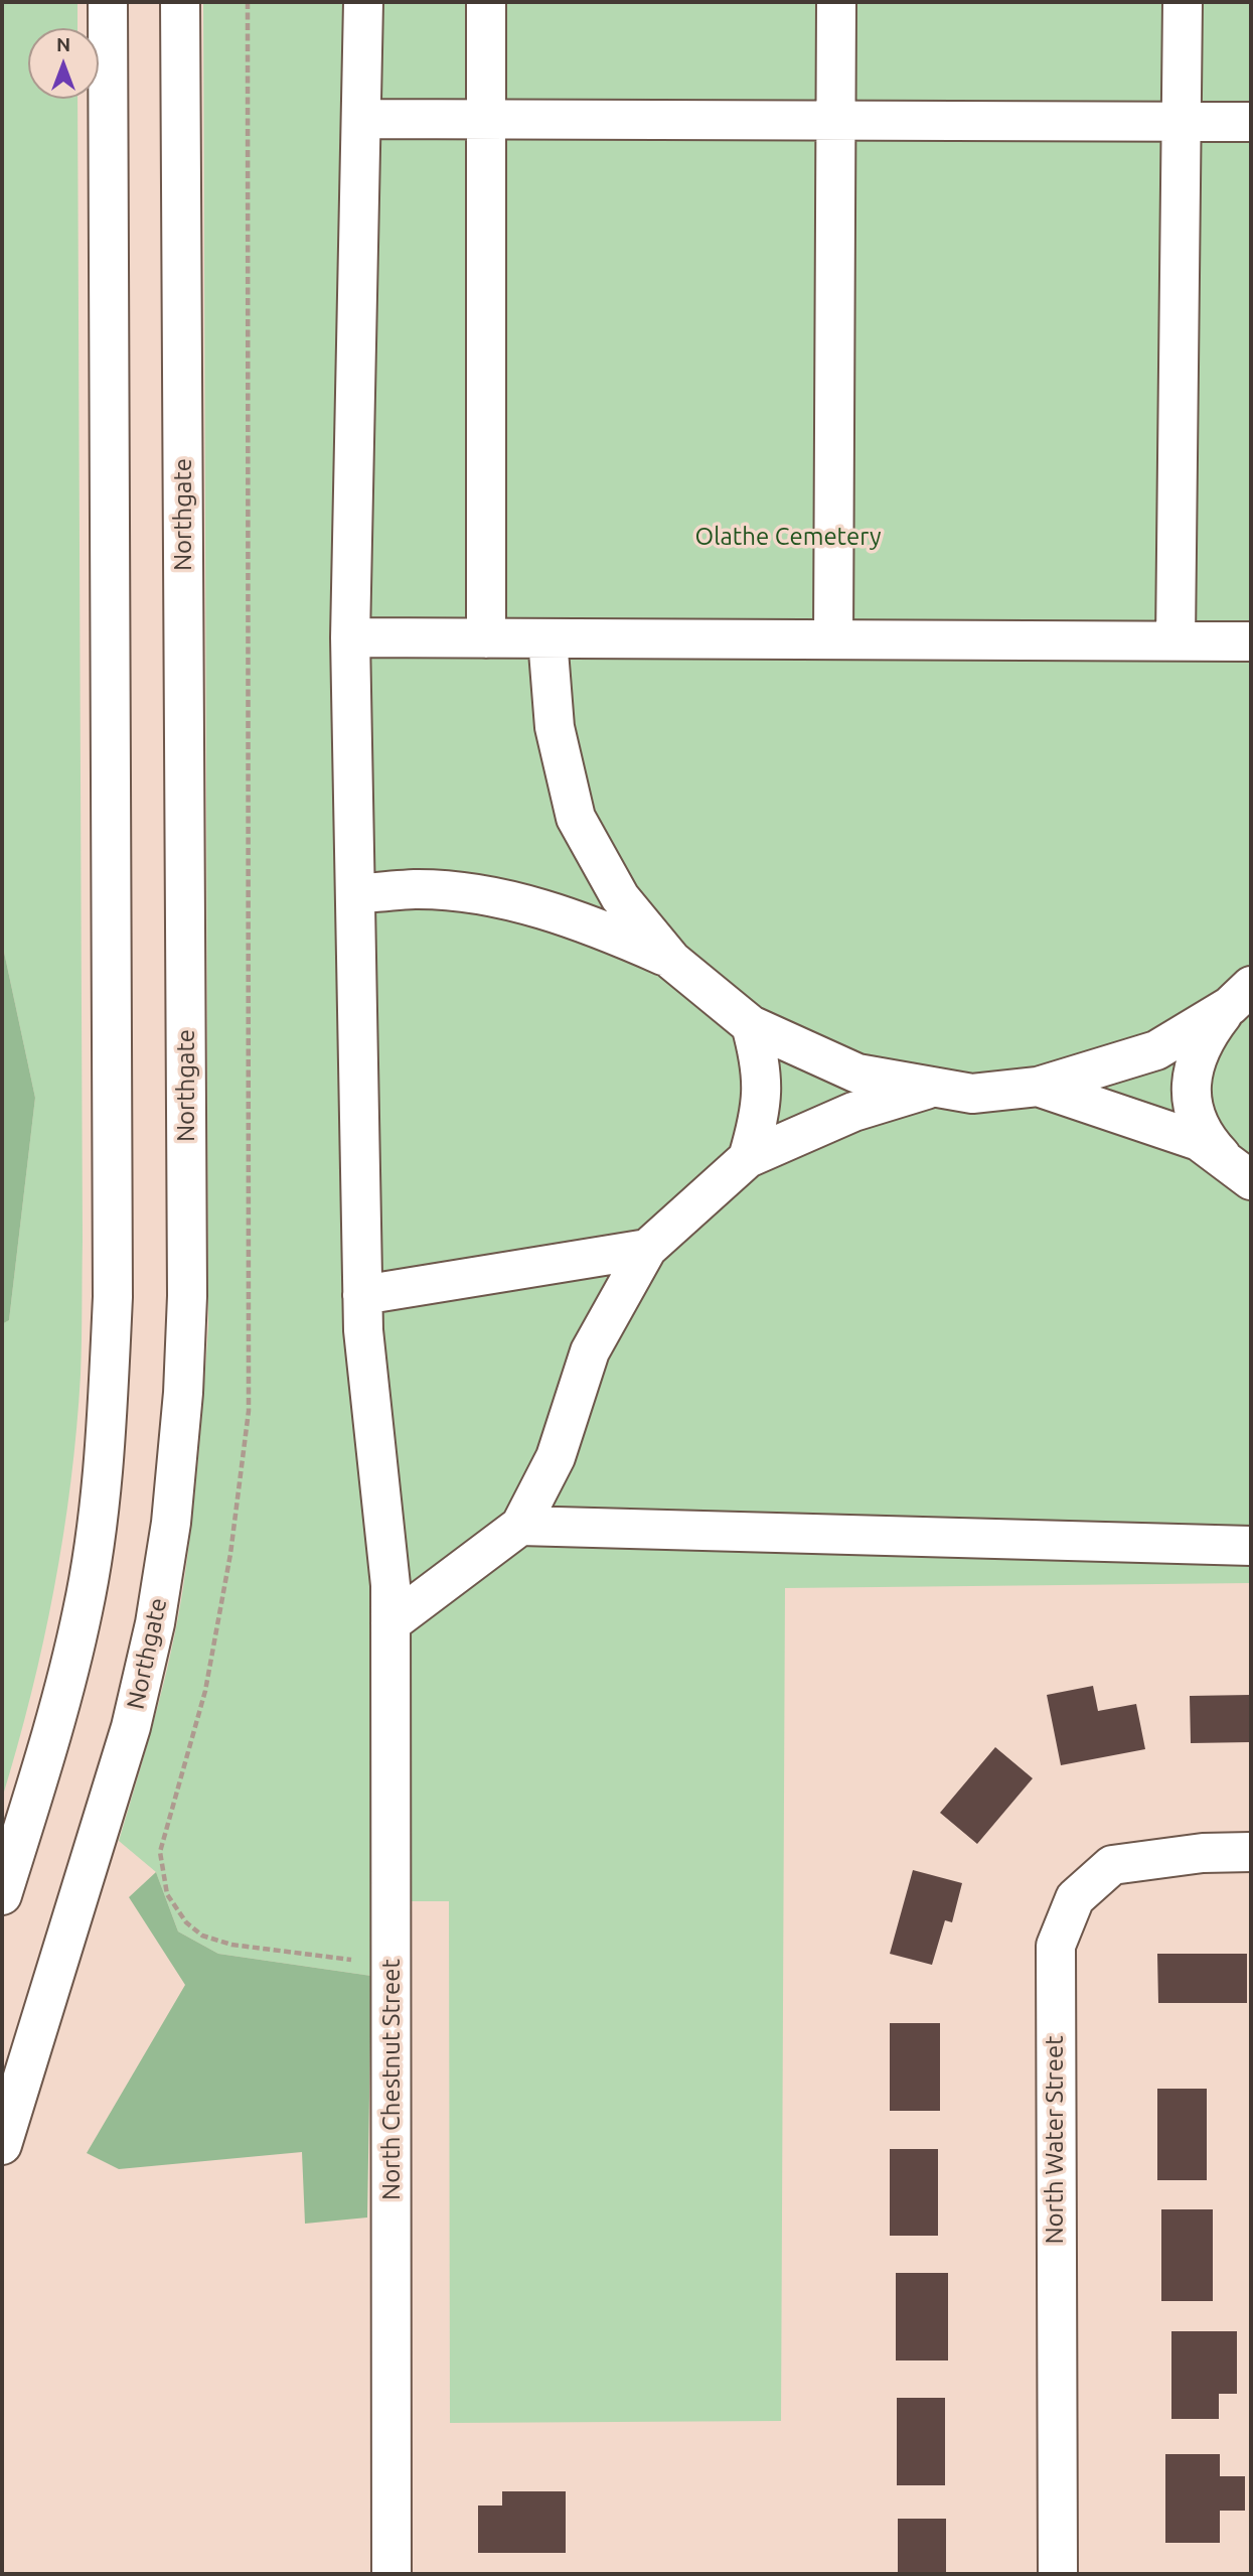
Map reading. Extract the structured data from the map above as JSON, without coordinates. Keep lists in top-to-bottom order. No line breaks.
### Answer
{"streets":{"main road":["Northgate","North Chestnut Street","North Water Street"]},"parks":["Olathe Cemetery"],"north":"top"}
